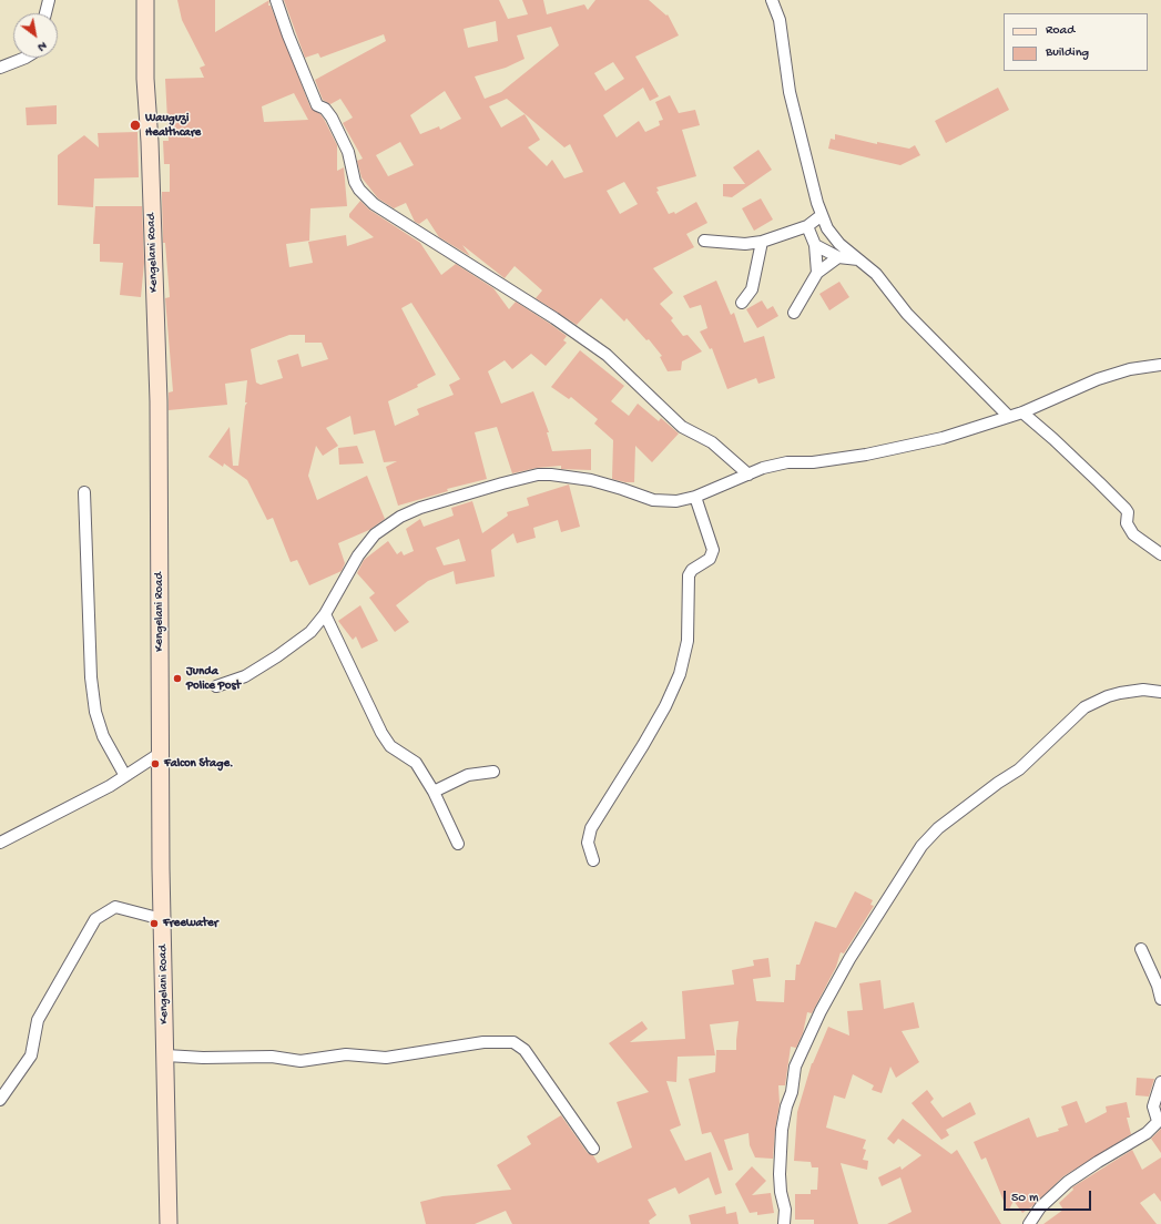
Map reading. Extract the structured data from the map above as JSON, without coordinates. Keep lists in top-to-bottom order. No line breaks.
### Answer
{"streets":{"main road":["Kengelani Road"]},"places":["Wauguzi Healthcare","Junda Police Post","Falcon Stage.","Freewater"],"legend":["Road","Building"],"scale_bar":"50 m","north":"bottom right"}
